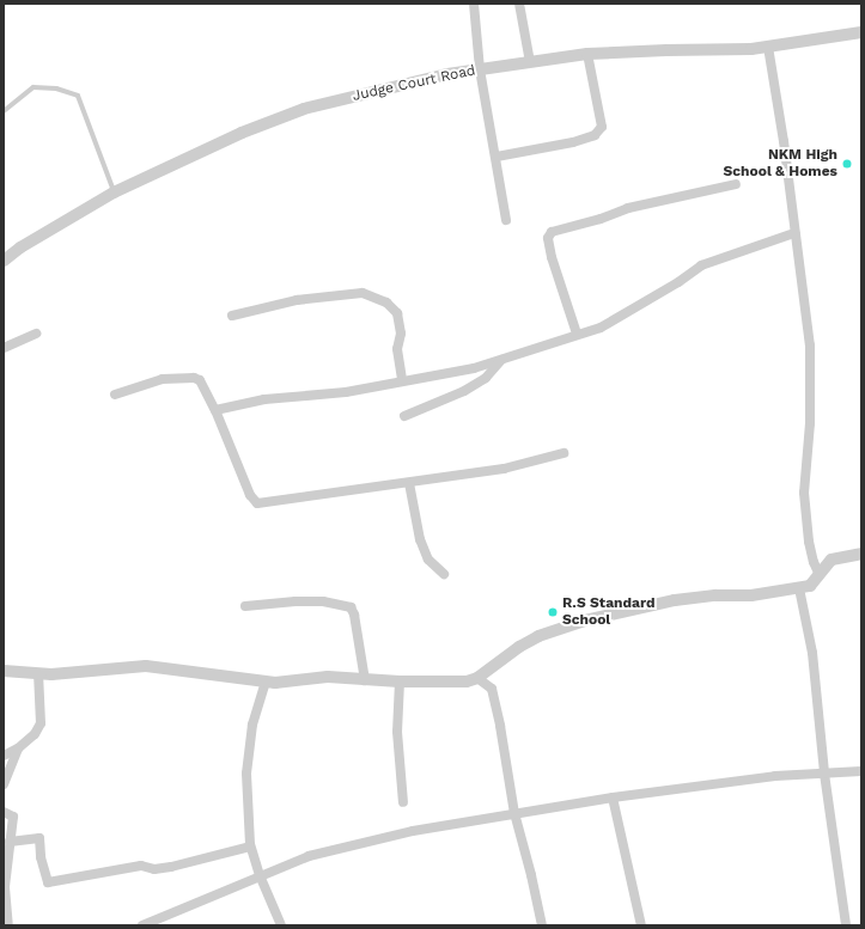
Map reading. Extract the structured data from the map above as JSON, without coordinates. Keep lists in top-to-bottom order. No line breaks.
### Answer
{"streets":{"street":["Judge Court Road"]},"places":["NKM High School & Homes","R.S Standard School"]}
